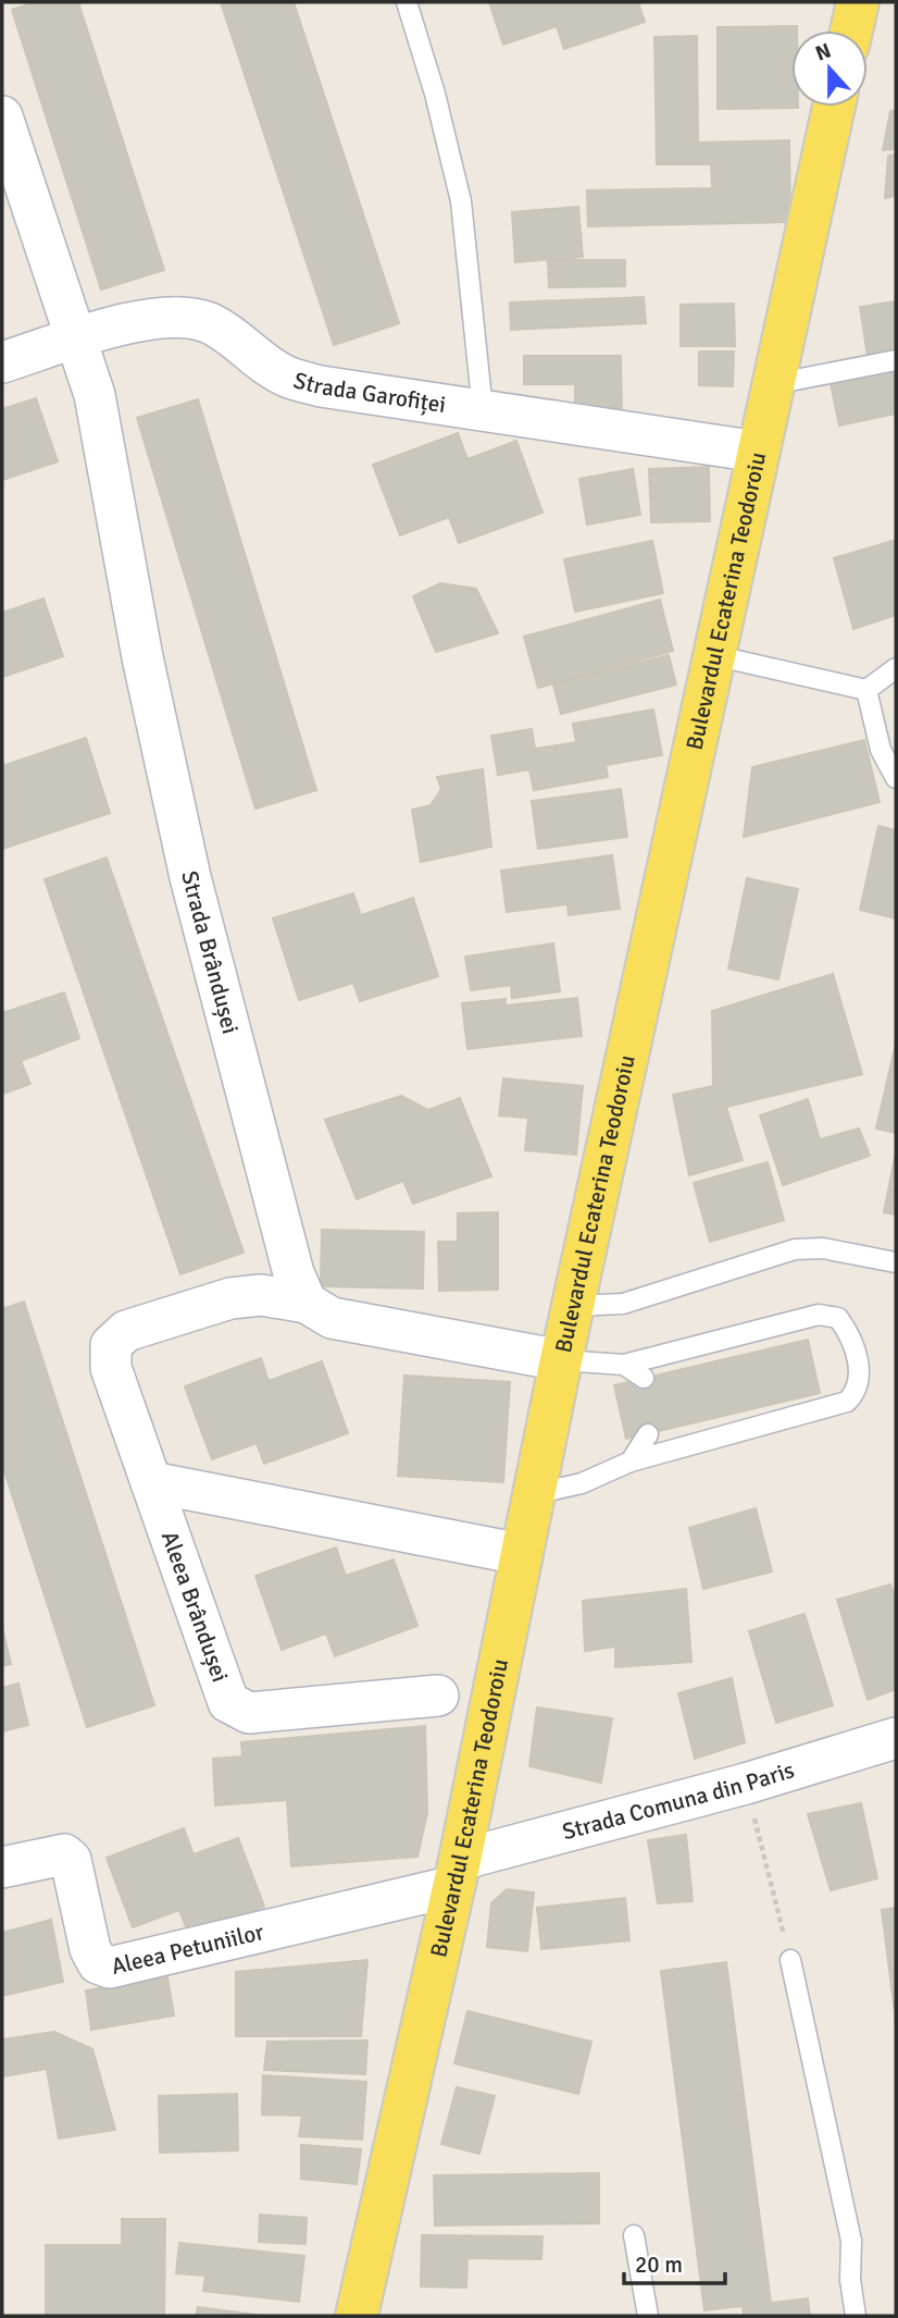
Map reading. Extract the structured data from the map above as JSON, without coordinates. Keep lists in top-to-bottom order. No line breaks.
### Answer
{"streets":{"main road":["Bulevardul Ecaterina Teodoroiu"],"street":["Strada Garofiței","Strada Brândușei","Aleea Brândușei","Strada Comuna din Paris","Aleea Petuniilor"]},"crossings":[["Strada Garofiței","Bulevardul Ecaterina Teodoroiu"],["Strada Garofiței","Strada Brândușei"],["Bulevardul Ecaterina Teodoroiu","Strada Comuna din Paris"],["Bulevardul Ecaterina Teodoroiu","Aleea Petuniilor"],["Strada Brândușei","Aleea Brândușei"],["Strada Comuna din Paris","Aleea Petuniilor"]],"scale_bar":"20 m","north":"top"}
